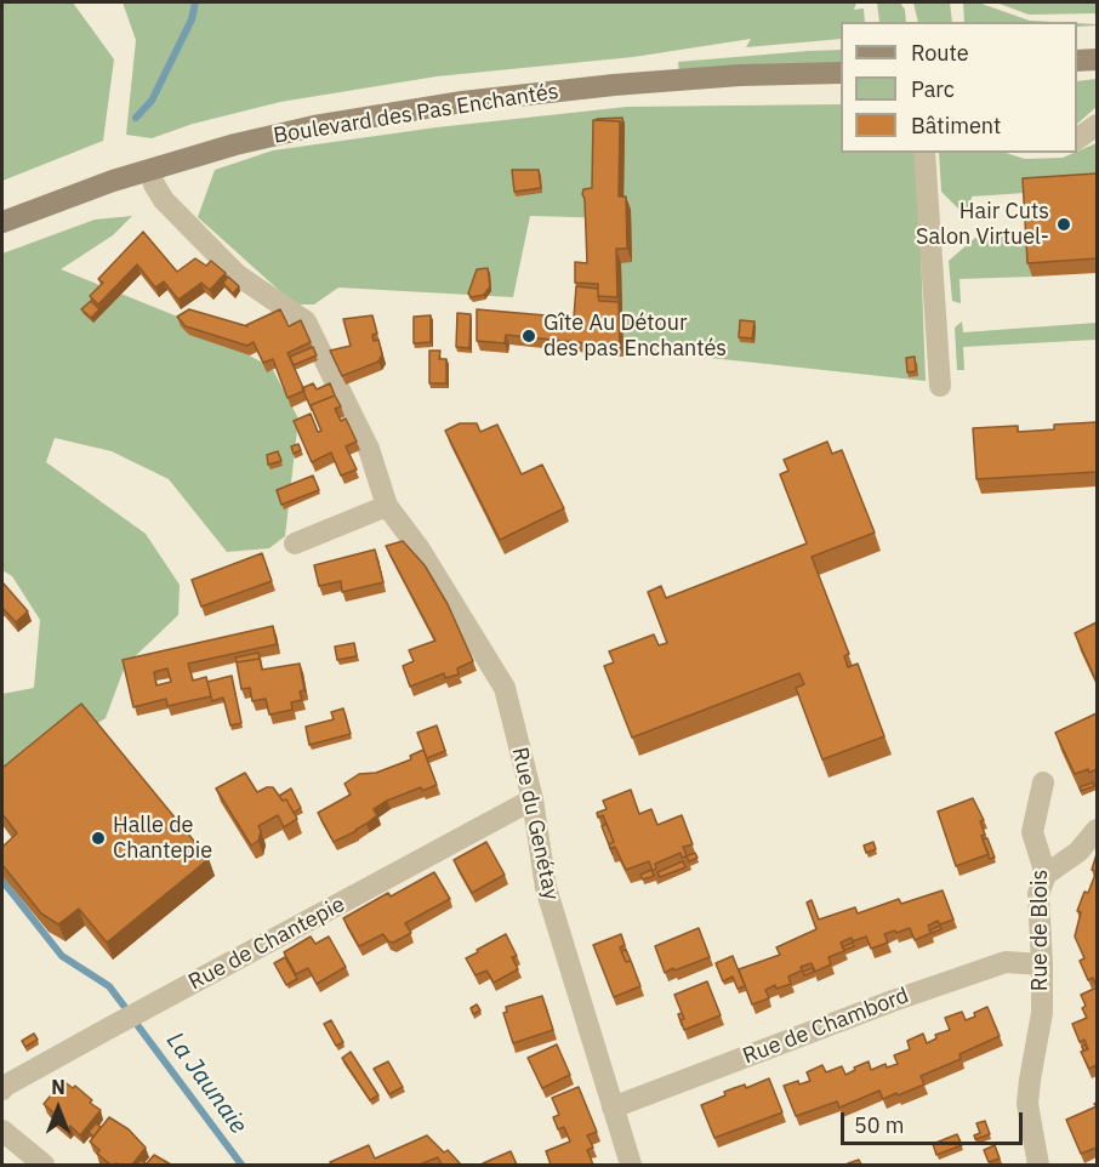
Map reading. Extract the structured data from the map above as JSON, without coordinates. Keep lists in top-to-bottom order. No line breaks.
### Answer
{"streets":{"main road":["Boulevard des Pas Enchantés"],"street":["Rue du Genétay","Rue de Blois","Rue de Chantepie","Rue de Chambord"]},"crossings":[["Boulevard des Pas Enchantés","Rue du Genétay"],["Rue du Genétay","Rue de Chantepie"],["Rue du Genétay","Rue de Chambord"],["Rue de Blois","Rue de Chambord"]],"water":["La Jaunaie"],"places":["Hair Cuts Salon Virtuel-","Gîte Au Détour des pas Enchantés","Halle de Chantepie"],"legend":["Route","Parc","Bâtiment"],"scale_bar":"50 m","north":"top"}
